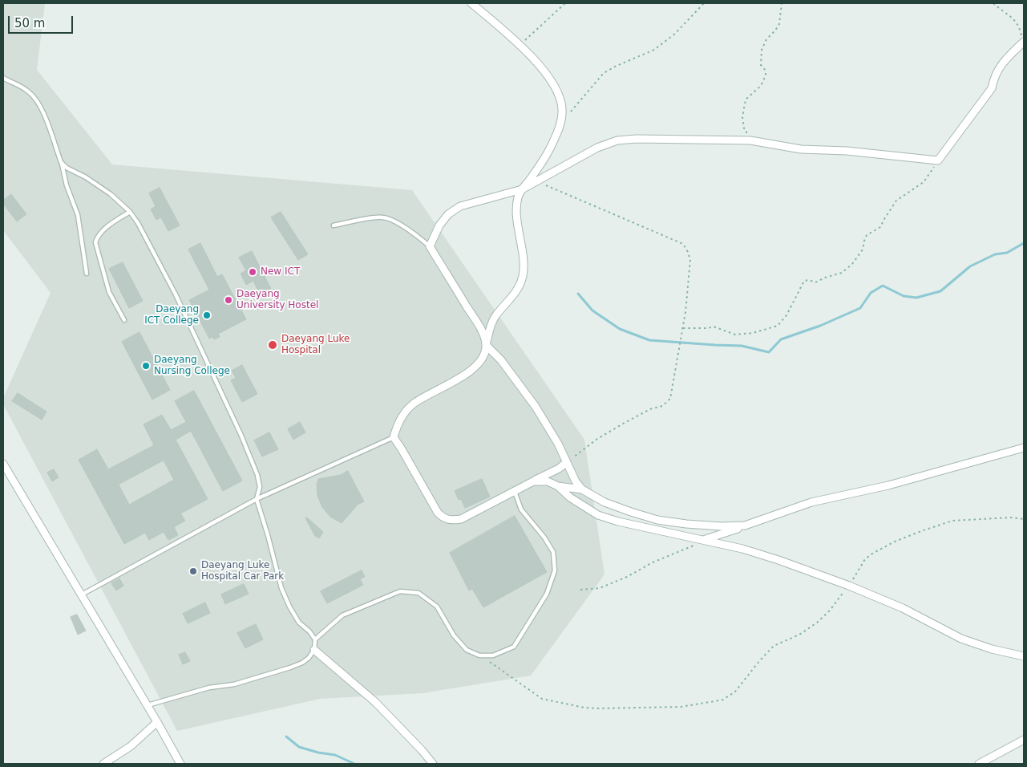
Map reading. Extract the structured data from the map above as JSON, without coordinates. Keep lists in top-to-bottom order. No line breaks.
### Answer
{"places":["New ICT","Daeyang University Hostel","Daeyang ICT College","Daeyang Luke Hospital","Daeyang Nursing College","Daeyang Luke Hospital Car Park"],"scale_bar":"50 m"}
